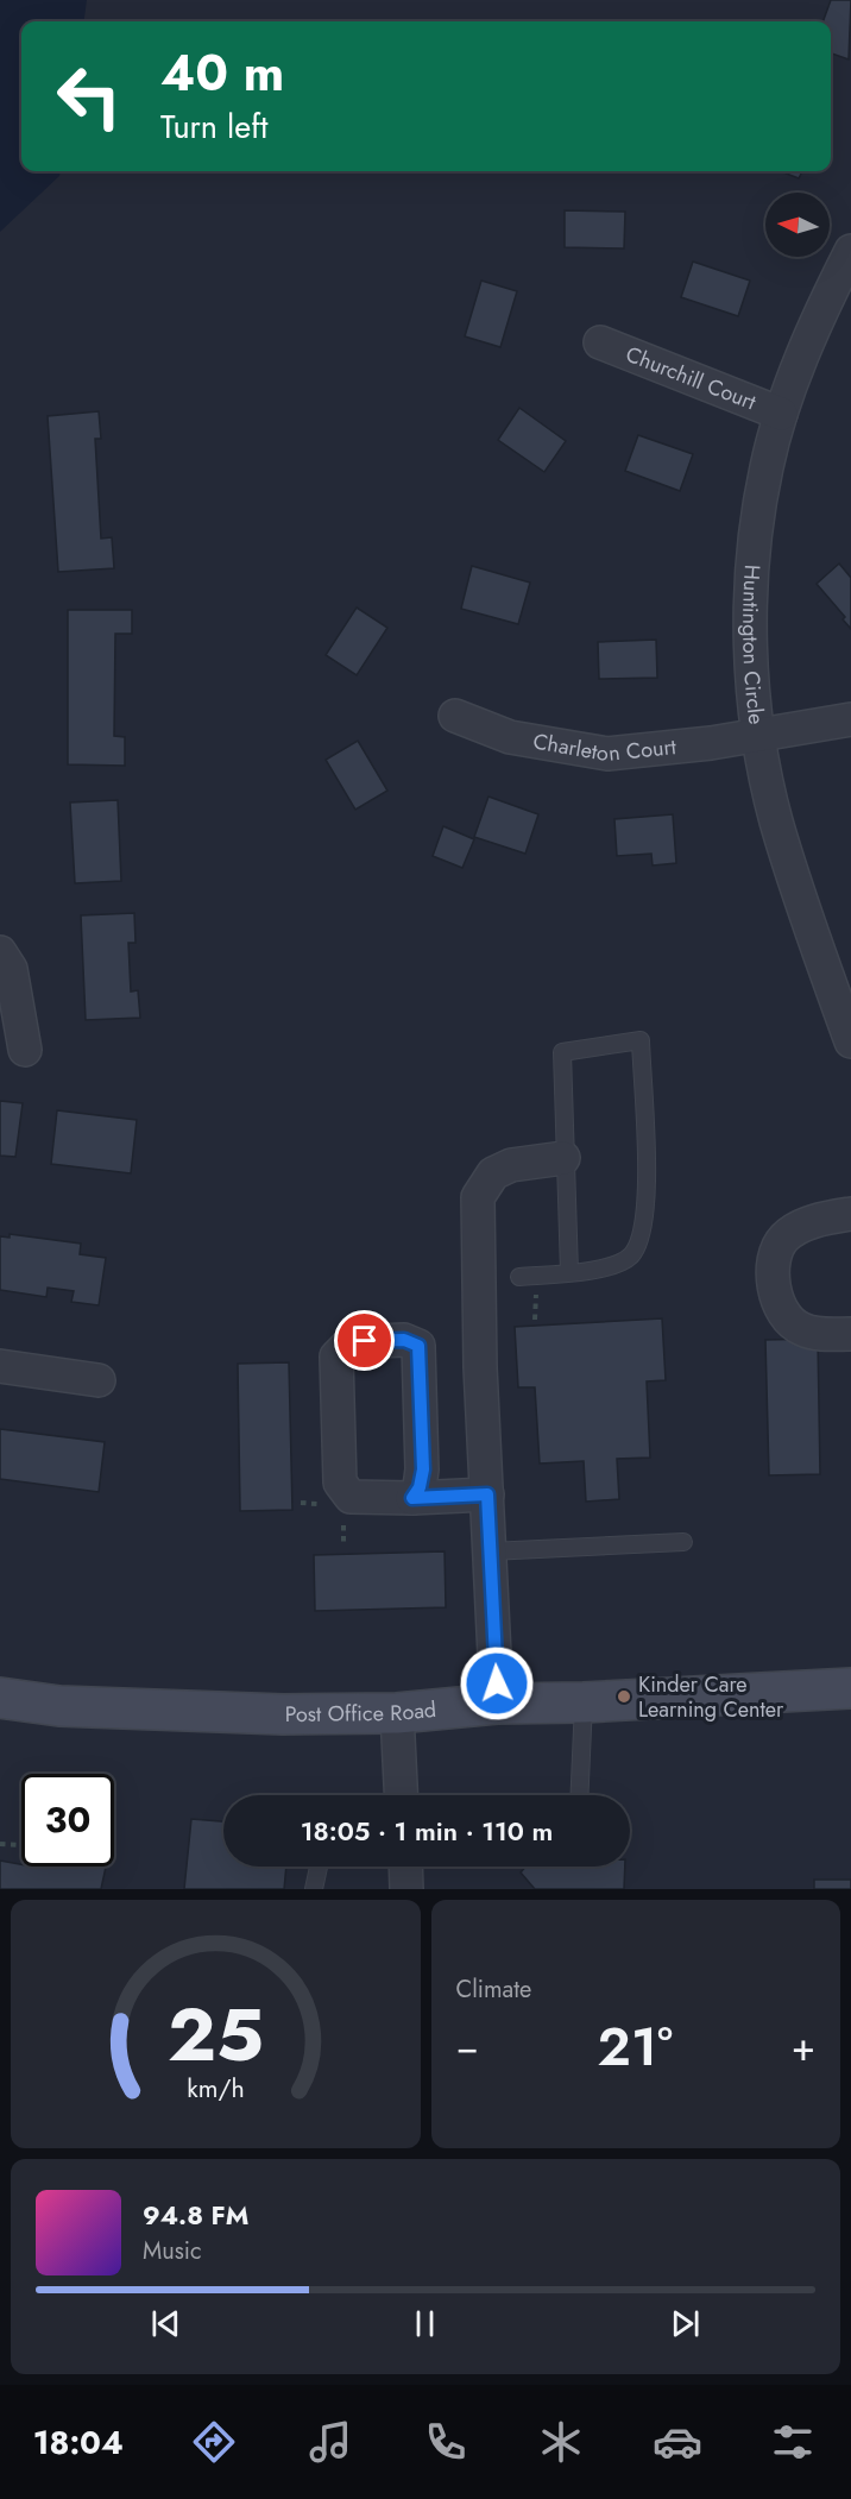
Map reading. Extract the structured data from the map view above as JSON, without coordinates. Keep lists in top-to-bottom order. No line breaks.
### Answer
{"streets":{"street":["Churchill Court","Huntington Circle","Charleton Court","Post Office Road"]},"crossings":[["Churchill Court","Huntington Circle"],["Huntington Circle","Charleton Court"]],"places":["Kinder Care Learning Center"],"north":"left","page":{"turn":["40 m","Turn left"],"limit":"30","trip":"18:05 · 1 min · 110 m","tile":"Climate","heat":["−","21°","+"],"song":["94.8 FM","Music"],"tabs":"18:04","gauge":["25","km/h"]}}
